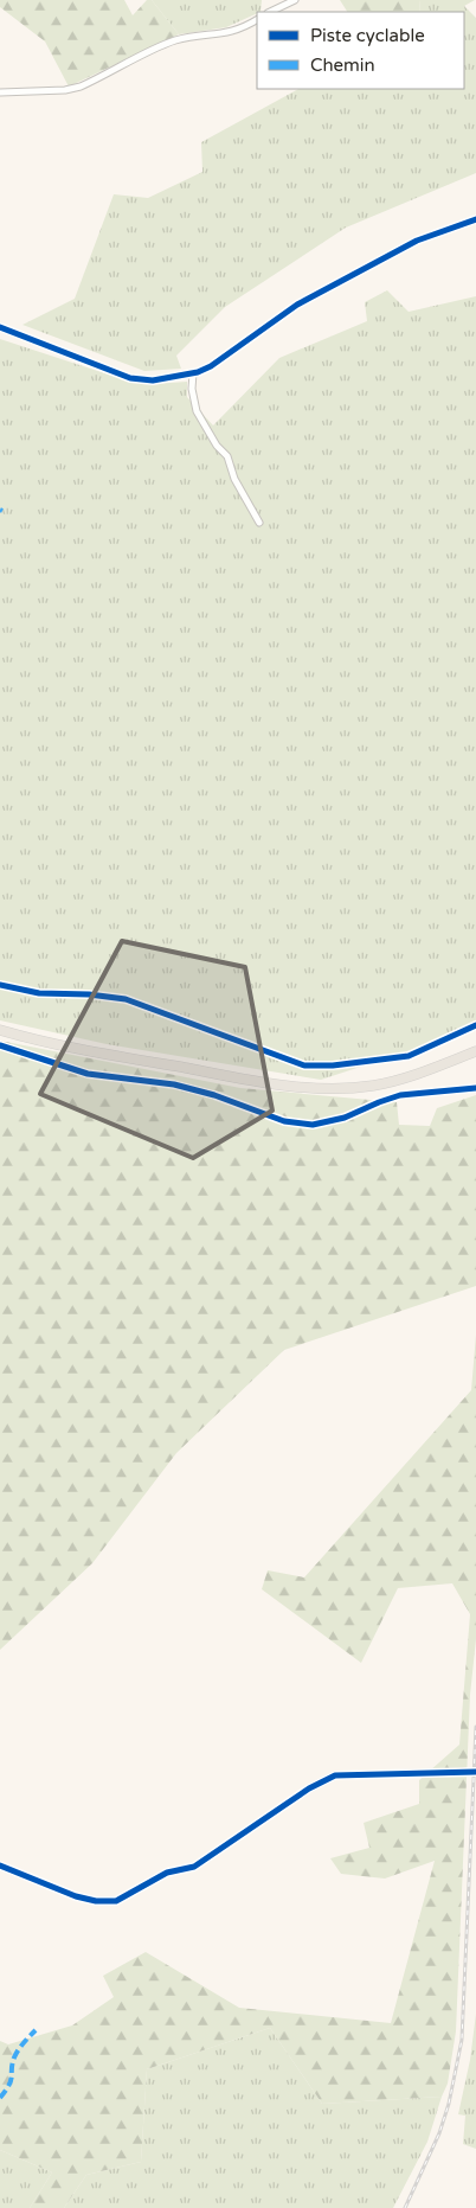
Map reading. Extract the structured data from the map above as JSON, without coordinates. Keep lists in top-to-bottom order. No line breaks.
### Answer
{"legend":["Piste cyclable","Chemin"]}
